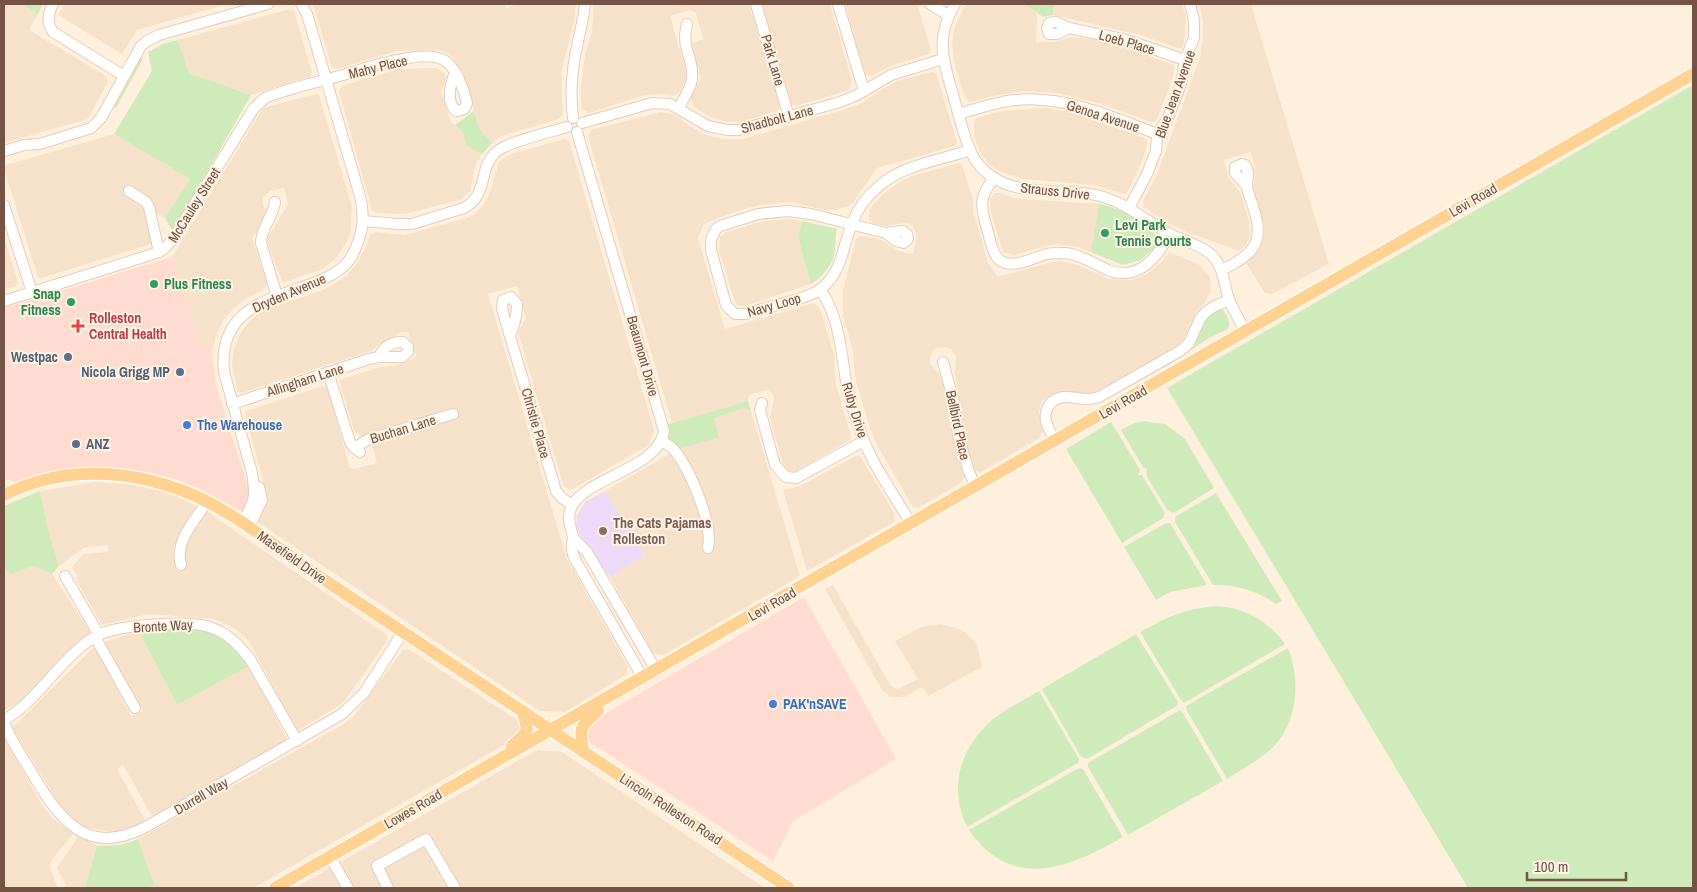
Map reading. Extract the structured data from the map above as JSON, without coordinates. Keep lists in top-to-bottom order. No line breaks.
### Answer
{"streets":{"main road":["Levi Road","Masefield Drive","Lowes Road","Lincoln Rolleston Road"],"street":["Loeb Place","Park Lane","Mahy Place","Blue Jean Avenue","Genoa Avenue","Shadbolt Lane","Strauss Drive","McCauley Street","Dryden Avenue","Navy Loop","Beaumont Drive","Allingham Lane","Ruby Drive","Christie Place","Bellbird Place","Buchan Lane","Bronte Way","Durrell Way"]},"crossings":[["Loeb Place","Blue Jean Avenue"],["Park Lane","Shadbolt Lane"],["Mahy Place","McCauley Street"],["Mahy Place","Dryden Avenue"],["Blue Jean Avenue","Genoa Avenue"],["Blue Jean Avenue","Strauss Drive"],["Genoa Avenue","Strauss Drive"],["Shadbolt Lane","Strauss Drive"],["Shadbolt Lane","Beaumont Drive"],["Strauss Drive","Levi Road"],["Strauss Drive","Navy Loop"],["Levi Road","Ruby Drive"],["Levi Road","Bellbird Place"],["Levi Road","Masefield Drive"],["Levi Road","Lowes Road"],["Levi Road","Lincoln Rolleston Road"],["McCauley Street","Dryden Avenue"],["Dryden Avenue","Allingham Lane"],["Dryden Avenue","Masefield Drive"],["Navy Loop","Ruby Drive"],["Allingham Lane","Buchan Lane"],["Masefield Drive","Durrell Way"],["Masefield Drive","Lowes Road"],["Masefield Drive","Lincoln Rolleston Road"],["Bronte Way","Durrell Way"],["Lowes Road","Lincoln Rolleston Road"]],"places":{"other":["Levi Park Tennis Courts","Plus Fitness","Snap Fitness","Westpac","Nicola Grigg MP","The Warehouse","ANZ","The Cats Pajamas Rolleston","PAK'nSAVE"],"health":["Rolleston Central Health"]},"scale_bar":"100 m"}
